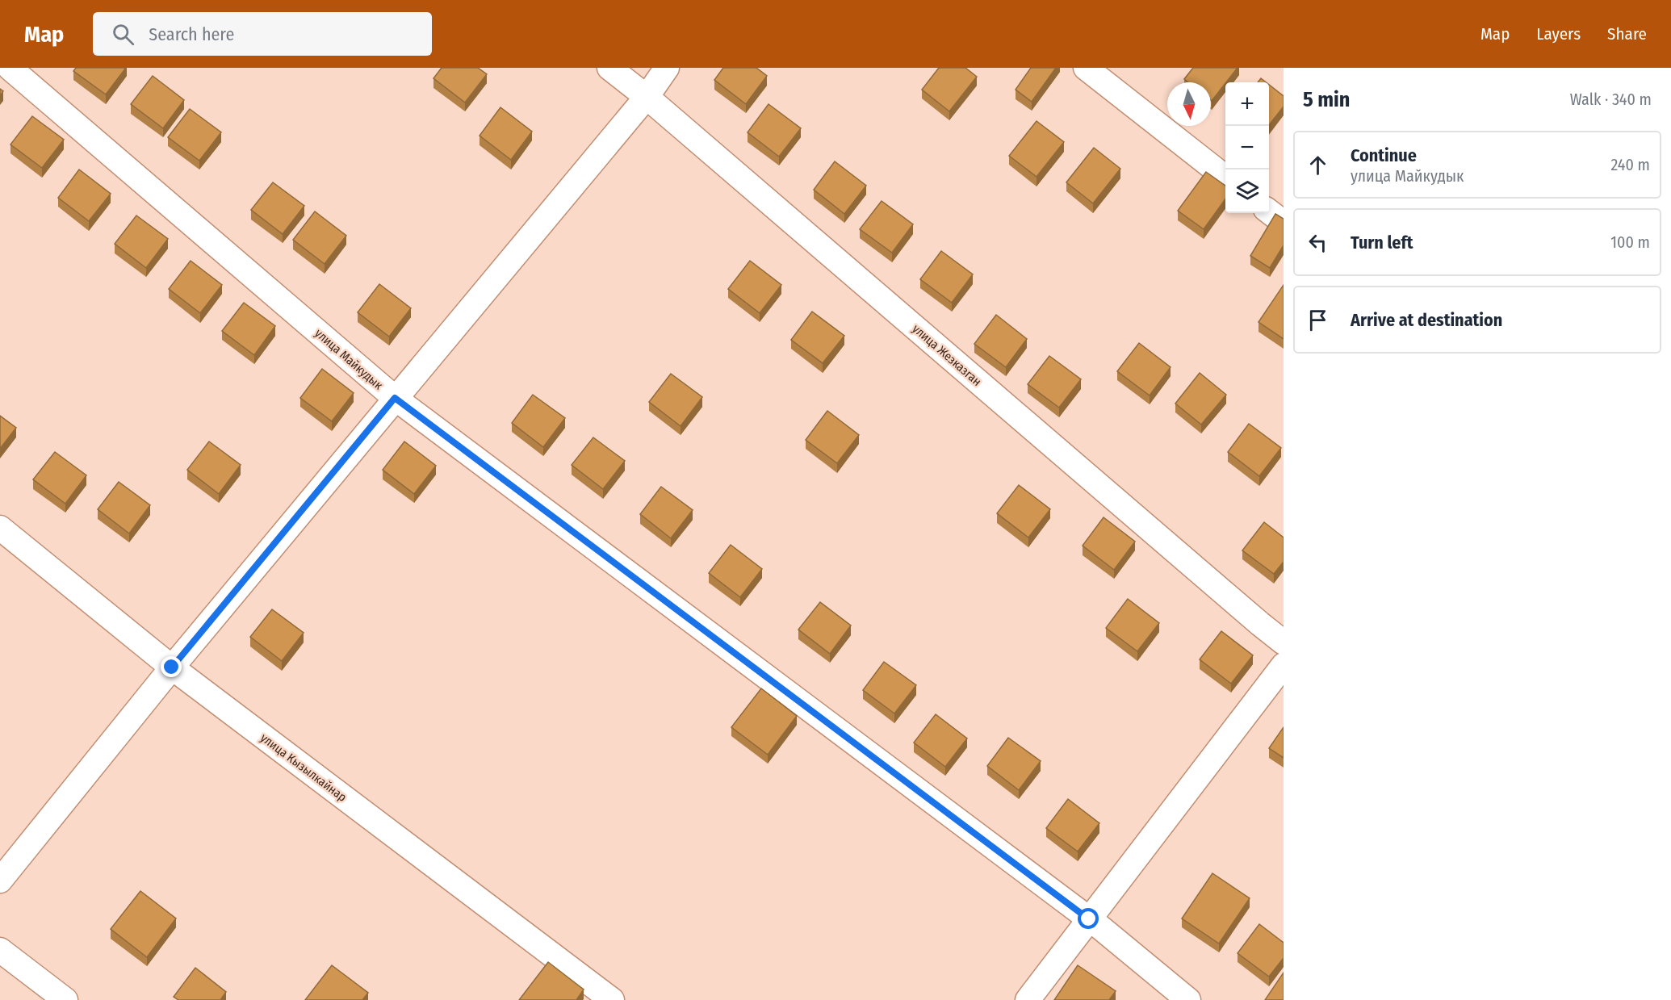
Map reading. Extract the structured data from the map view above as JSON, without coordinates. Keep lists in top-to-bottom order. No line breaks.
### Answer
{"streets":{"street":["улица Жезказган","улица Майкудык","улица Кызылкайнар"]},"north":"bottom","page":{"header":"Map","search":"Search here","nav":["Map","Layers","Share"],"heading":["5 min","Walk · 340 m"],"map_buttons":["+","−"],"list":[["Continue","улица Майкудык","240 m"],["Turn left","100 m"],"Arrive at destination"]}}
